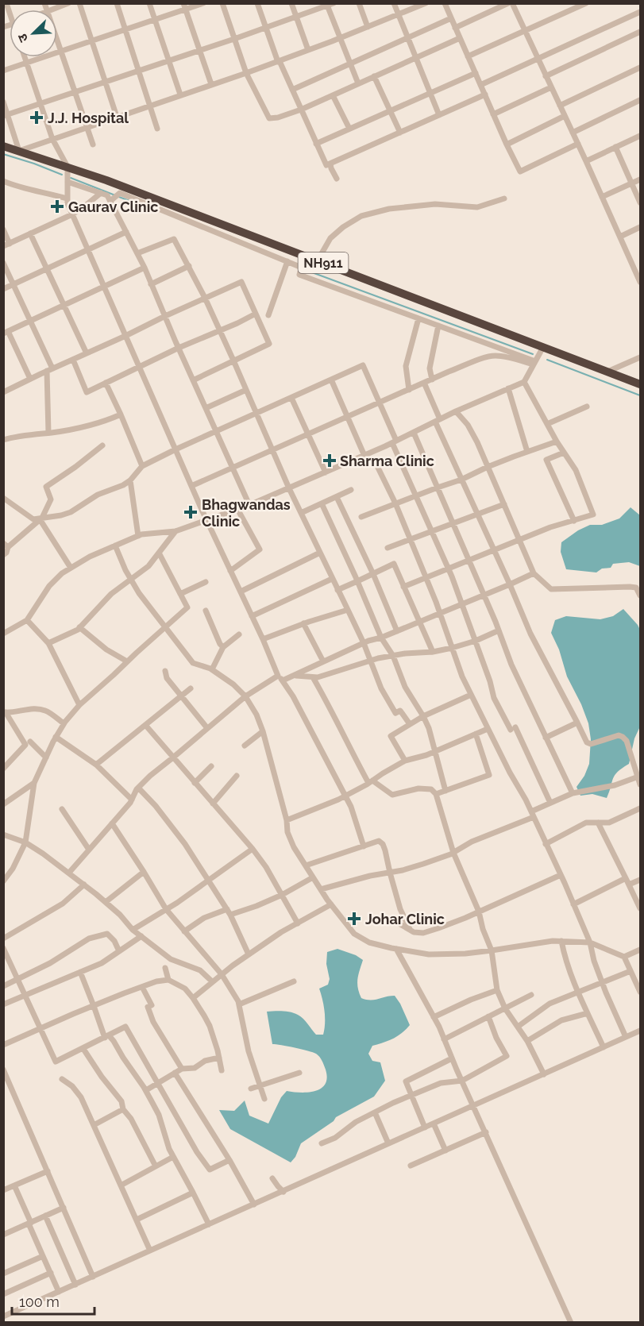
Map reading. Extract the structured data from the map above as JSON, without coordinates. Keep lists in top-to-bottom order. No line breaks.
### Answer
{"streets":{"highway":["NH911"]},"places":{"health":["J.J. Hospital","Gaurav Clinic","Sharma Clinic","Bhagwandas Clinic","Johar Clinic"]},"scale_bar":"100 m","north":"bottom left"}
